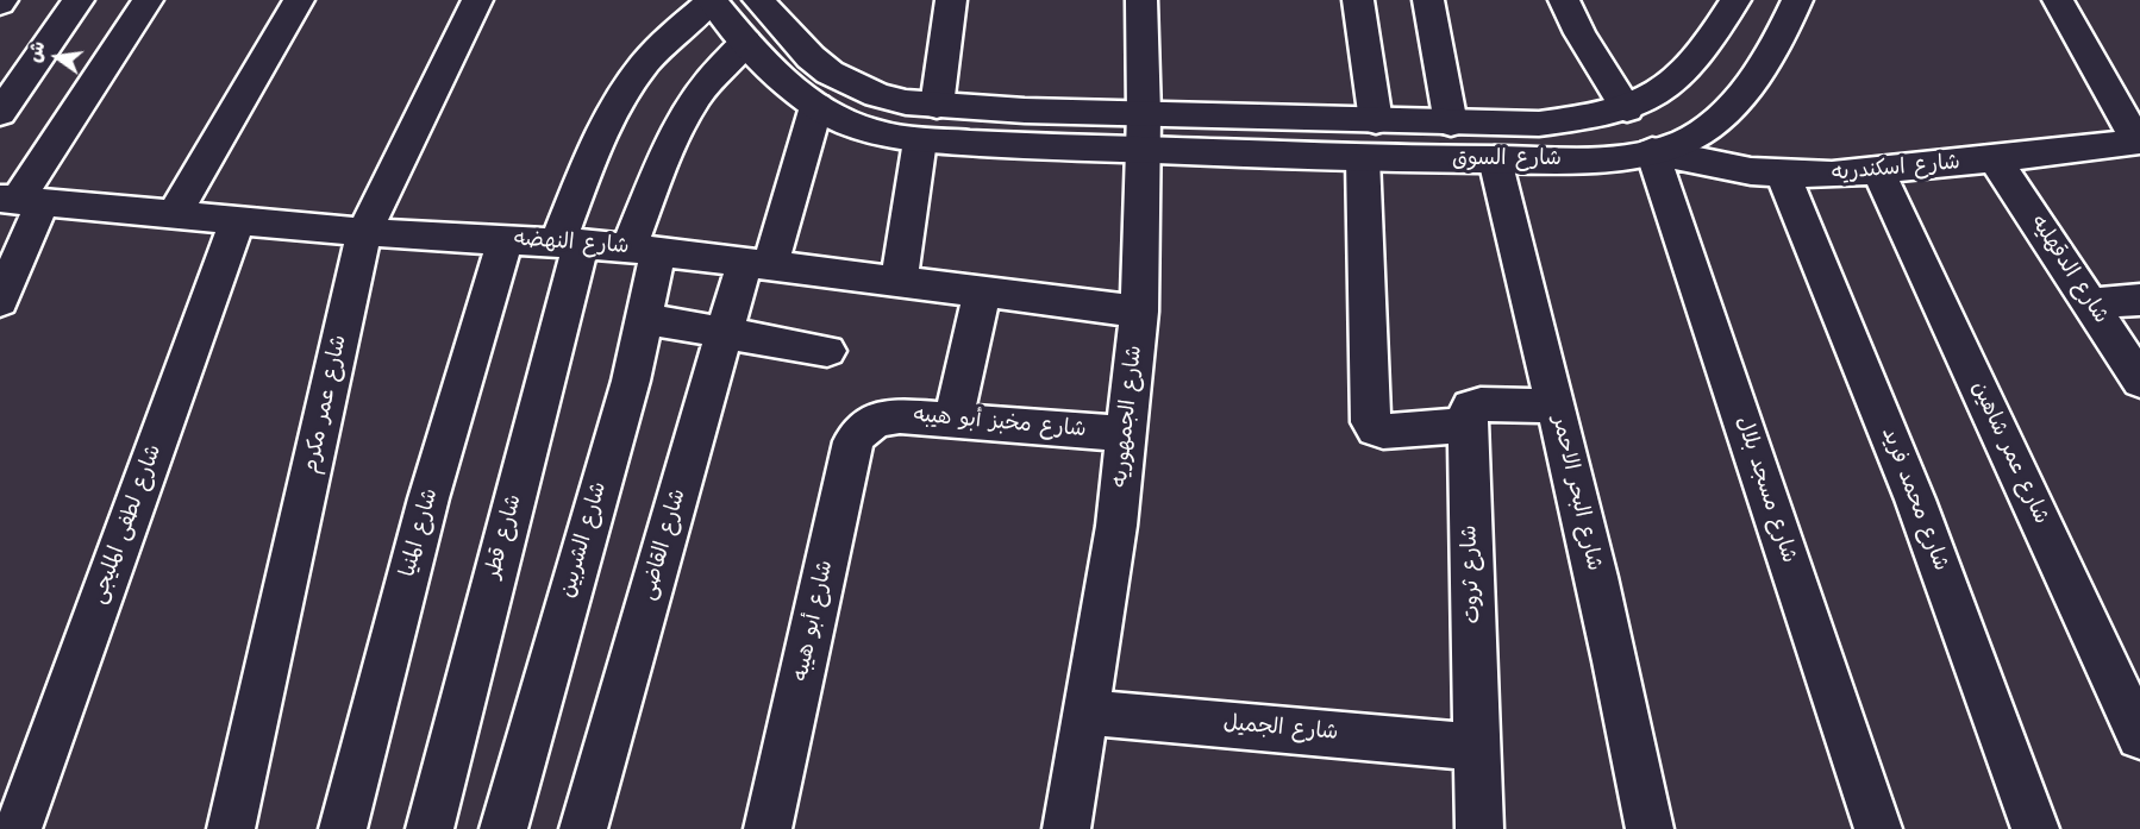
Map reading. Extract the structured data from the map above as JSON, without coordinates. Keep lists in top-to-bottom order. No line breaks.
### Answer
{"streets":{"street":["شارع السوق","شارع اسكندريه","شارع النهضه","شارع الدقهليه","شارع عمر مكرم","شارع الجمهوريه","شارع مخبز أبو هيبه","شارع عمر شاهين","شارع مسجد بلال","شارع البحر الاحمر","شارع محمد فريد","شارع لطفى المليجى","شارع المنيا","شارع قطر","شارع الشربين","شارع القاضى","شارع ثروت","شارع أبو هيبه","شارع الجميل"]},"crossings":[["شارع السوق","شارع اسكندريه"],["شارع السوق","شارع الجمهوريه"],["شارع السوق","شارع مسجد بلال"],["شارع السوق","شارع البحر الاحمر"],["شارع اسكندريه","شارع الدقهليه"],["شارع اسكندريه","شارع عمر شاهين"],["شارع اسكندريه","شارع مسجد بلال"],["شارع اسكندريه","شارع محمد فريد"],["شارع النهضه","شارع عمر مكرم"],["شارع النهضه","شارع الجمهوريه"],["شارع النهضه","شارع لطفى المليجى"],["شارع النهضه","شارع المنيا"],["شارع النهضه","شارع قطر"],["شارع النهضه","شارع الشربين"],["شارع النهضه","شارع القاضى"],["شارع الجمهوريه","شارع مخبز أبو هيبه"],["شارع الجمهوريه","شارع الجميل"],["شارع مخبز أبو هيبه","شارع أبو هيبه"],["شارع ثروت","شارع الجميل"]],"north":"left"}
